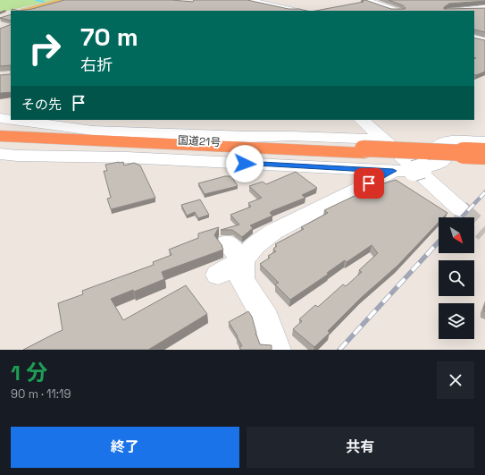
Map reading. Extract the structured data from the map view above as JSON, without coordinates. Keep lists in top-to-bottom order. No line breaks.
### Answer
{"streets":{"highway":["国道21号"]},"north":"bottom right","page":{"turn":["70 m","右折"],"then":"その先","heading":["1 分","90 m · 11:19"],"buttons":["終了","共有"]}}
